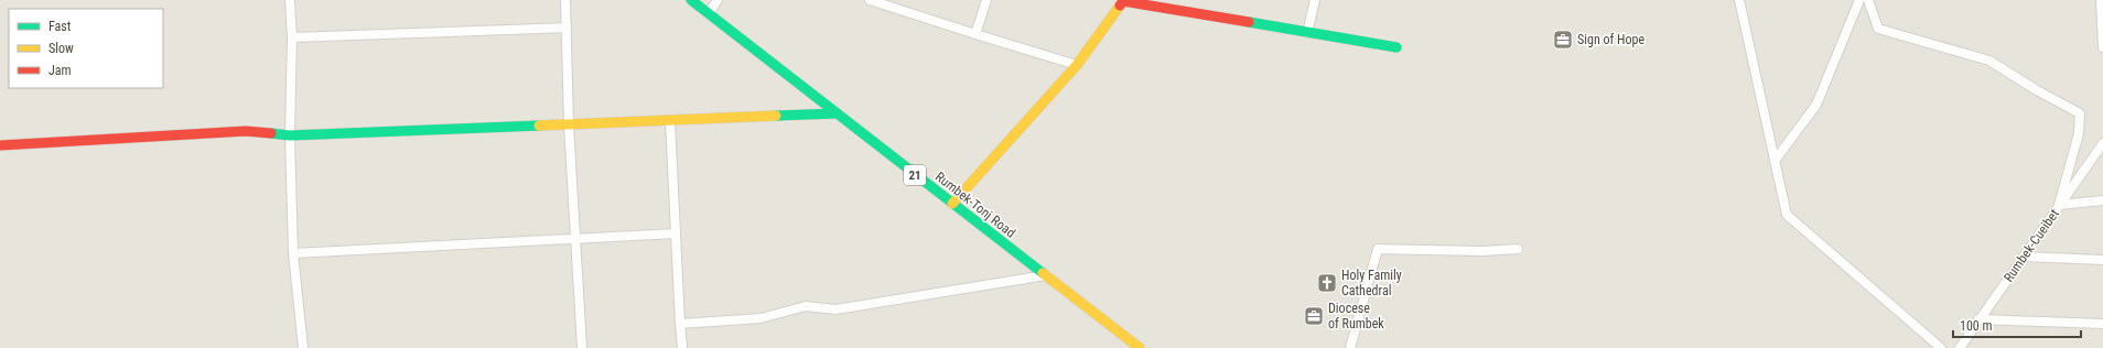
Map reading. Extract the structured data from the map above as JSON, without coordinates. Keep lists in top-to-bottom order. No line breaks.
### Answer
{"streets":{"street":["21","Rumbek-Tonj Road","Rumbek-Cueibet"]},"places":{"office":["Sign of Hope","Diocese of Rumbek"],"church":["Holy Family Cathedral"]},"legend":["Fast","Slow","Jam"],"scale_bar":"100 m"}
